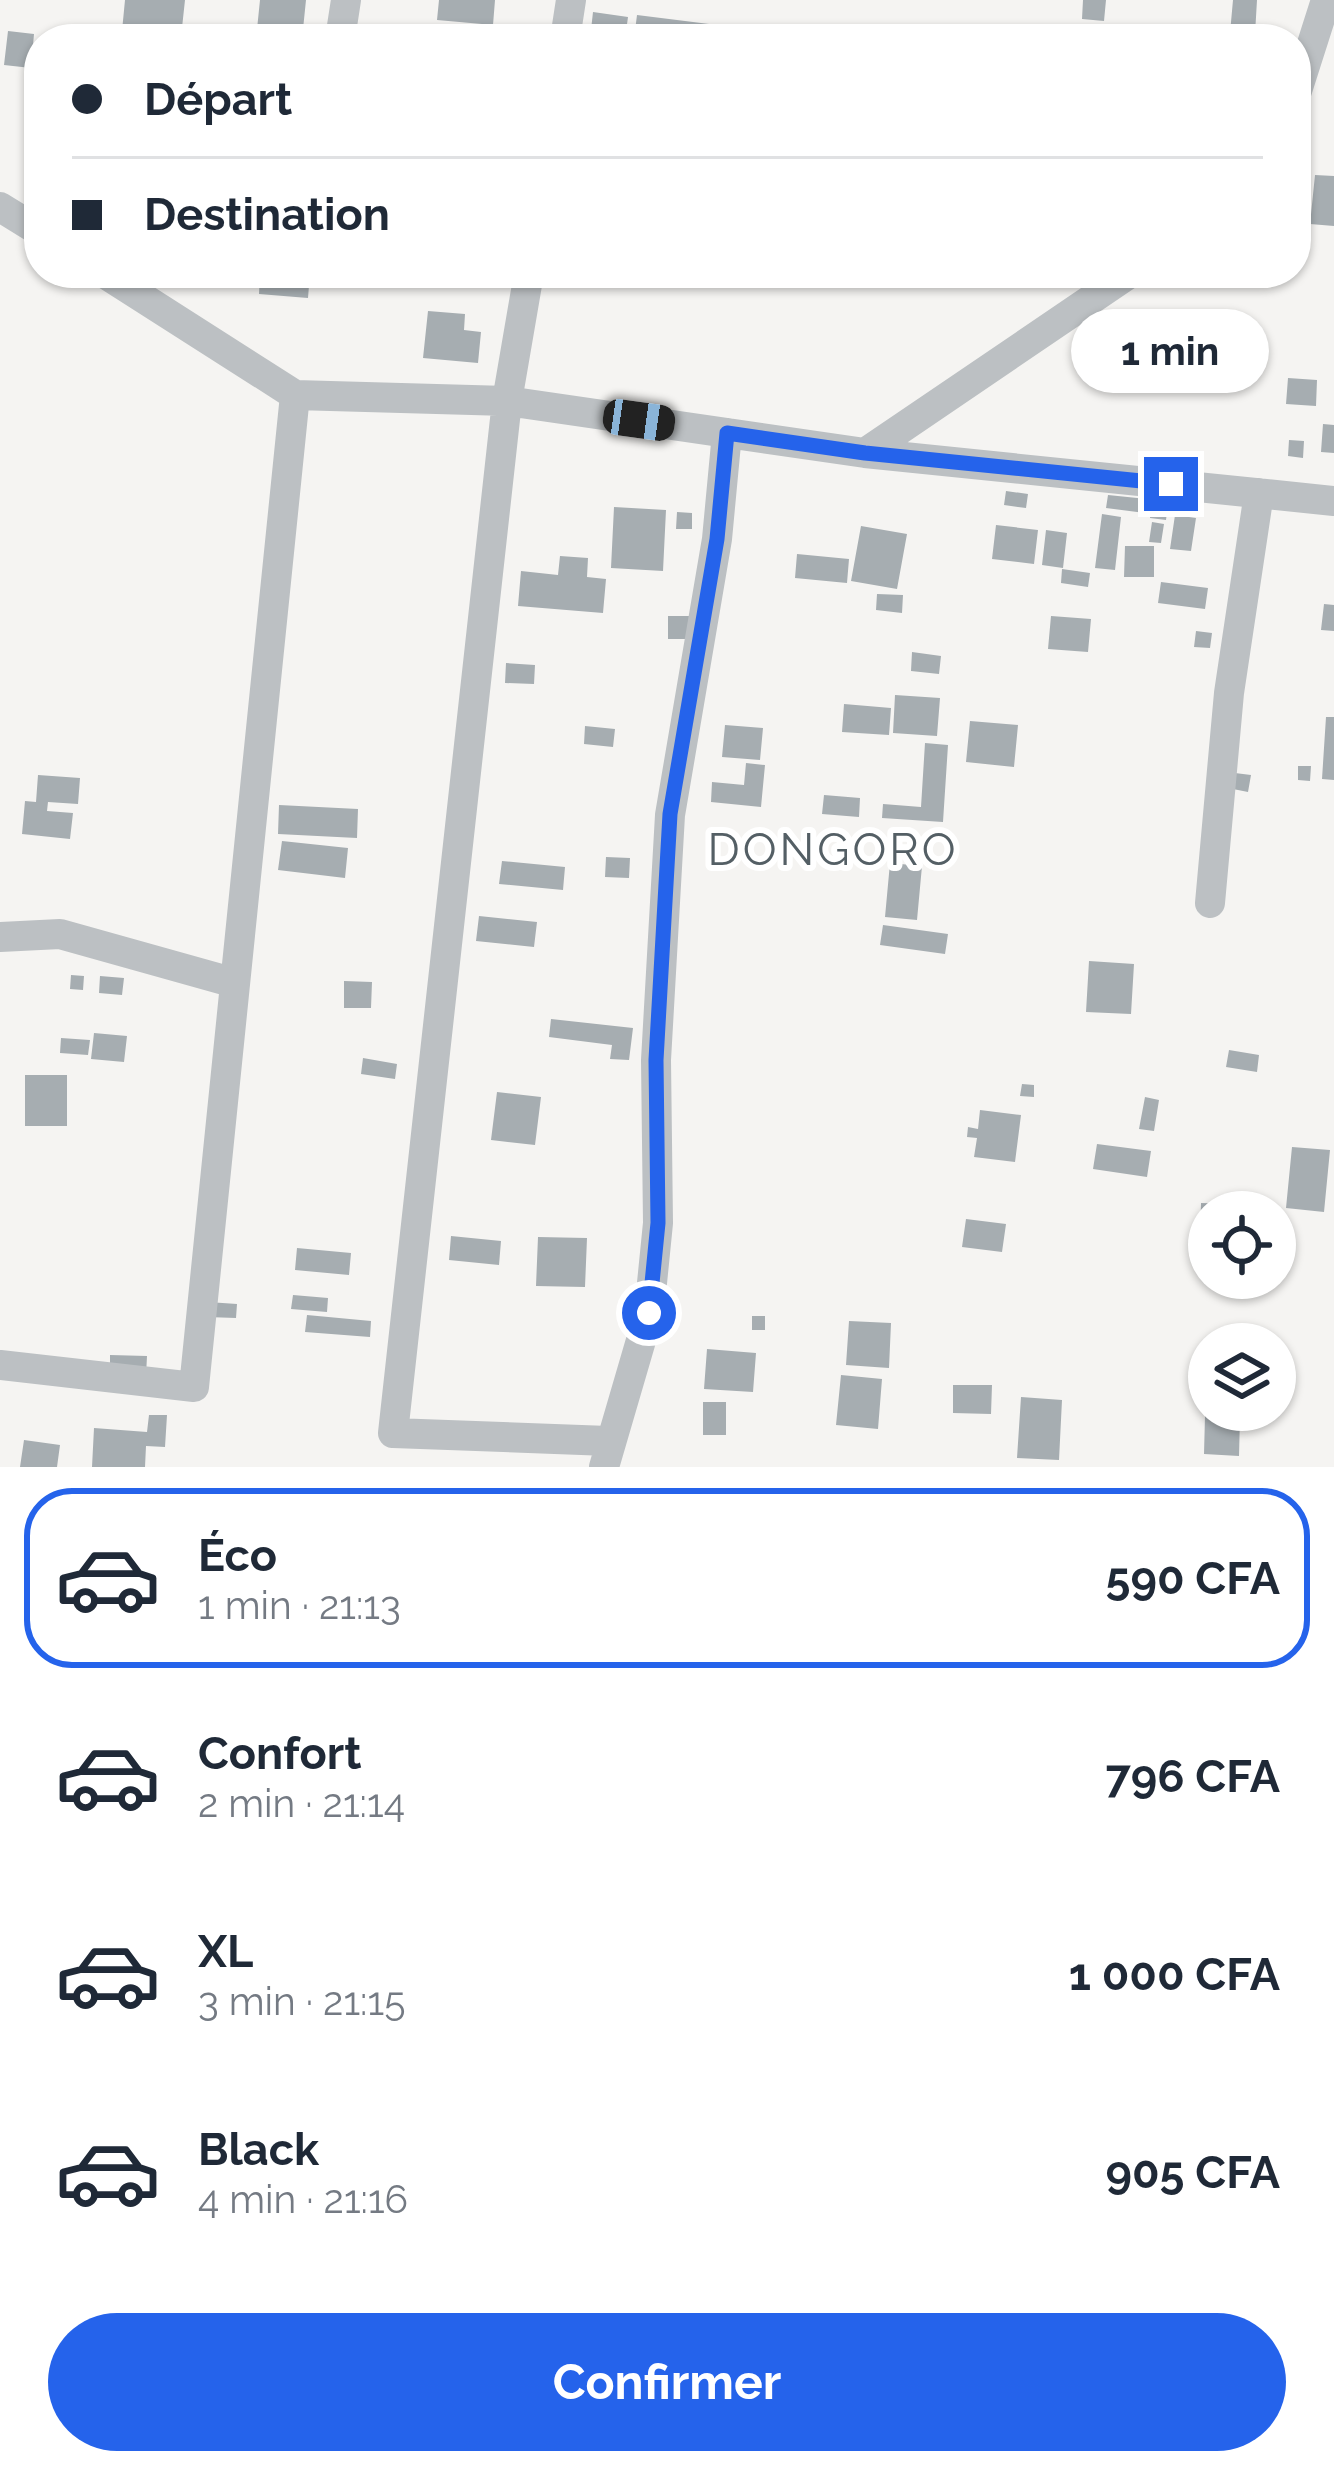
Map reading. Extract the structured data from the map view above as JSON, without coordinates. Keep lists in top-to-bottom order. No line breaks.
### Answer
{"districts":["DONGORO"],"page":{"banner":["Départ","Destination"],"bubble":"1 min","list":[{"name":"Éco","note":"1 min · 21:13","value":"590 CFA"},{"name":"Confort","note":"2 min · 21:14","value":"796 CFA"},{"name":"XL","note":"3 min · 21:15","value":"1 000 CFA"},{"name":"Black","note":"4 min · 21:16","value":"905 CFA"}],"buttons":"Confirmer"}}
